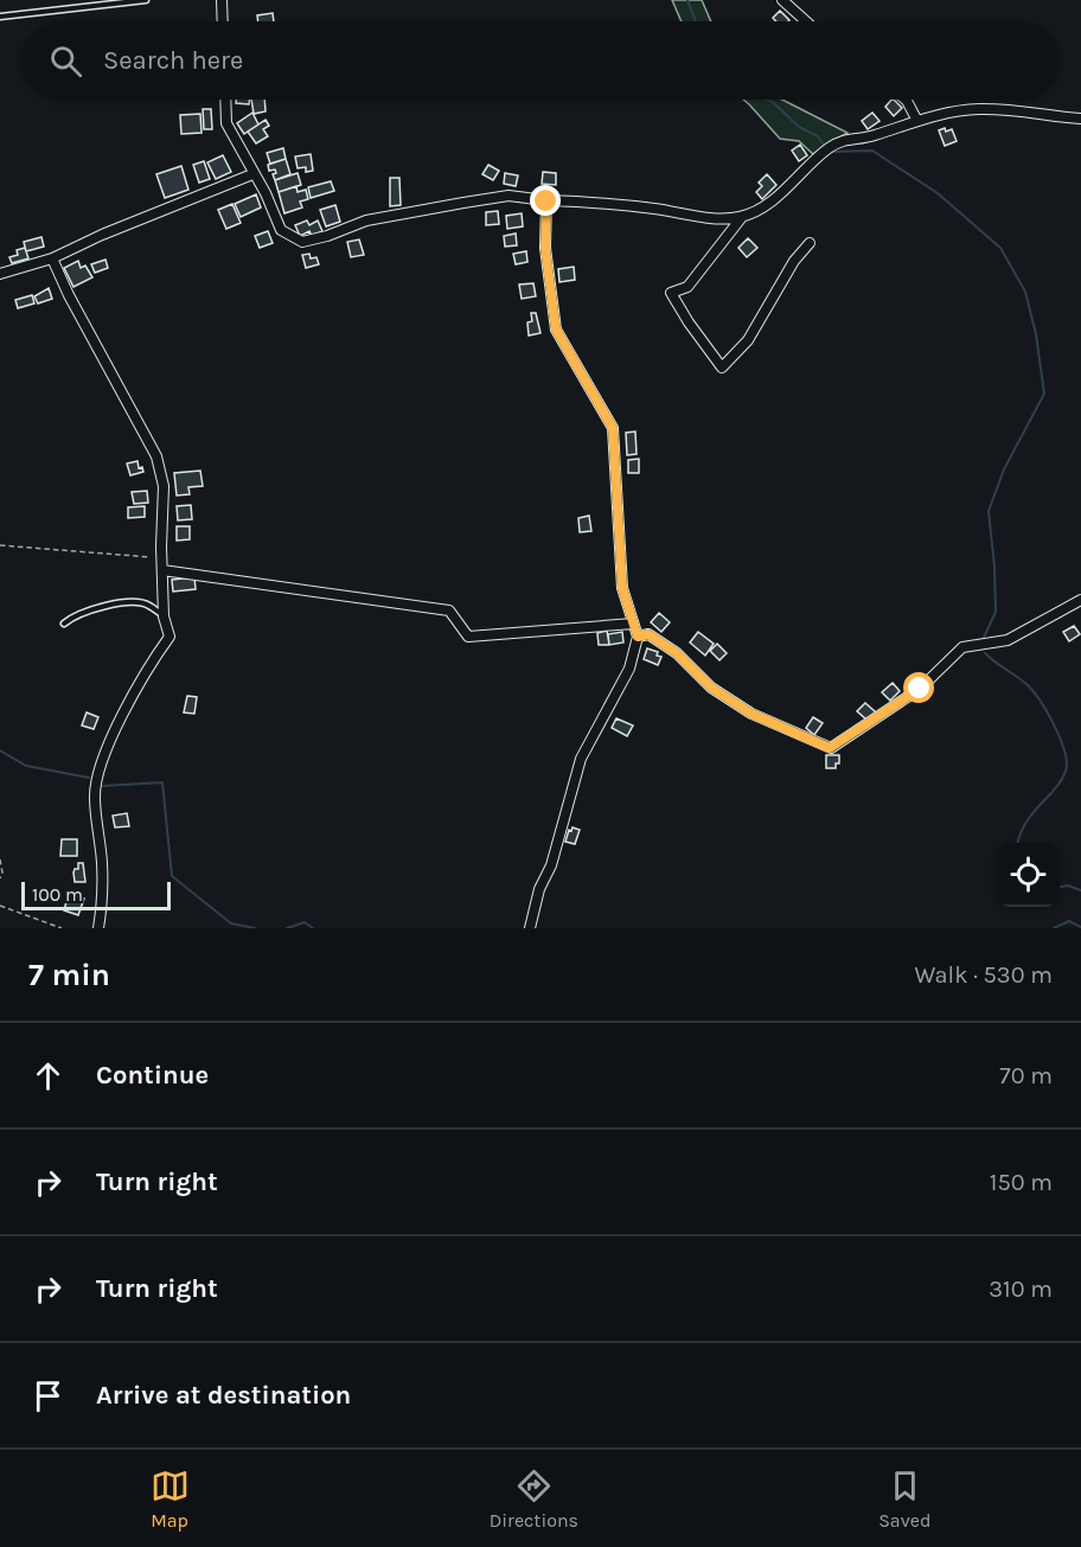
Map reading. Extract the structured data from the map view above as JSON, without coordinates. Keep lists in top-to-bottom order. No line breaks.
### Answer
{"scale_bar":"100 m","page":{"search":"Search here","scale":"100 m","heading":["7 min","Walk · 530 m"],"list":[["Continue","70 m"],["Turn right","150 m"],["Turn right","310 m"],"Arrive at destination"],"nav":["Map","Directions","Saved"]}}
